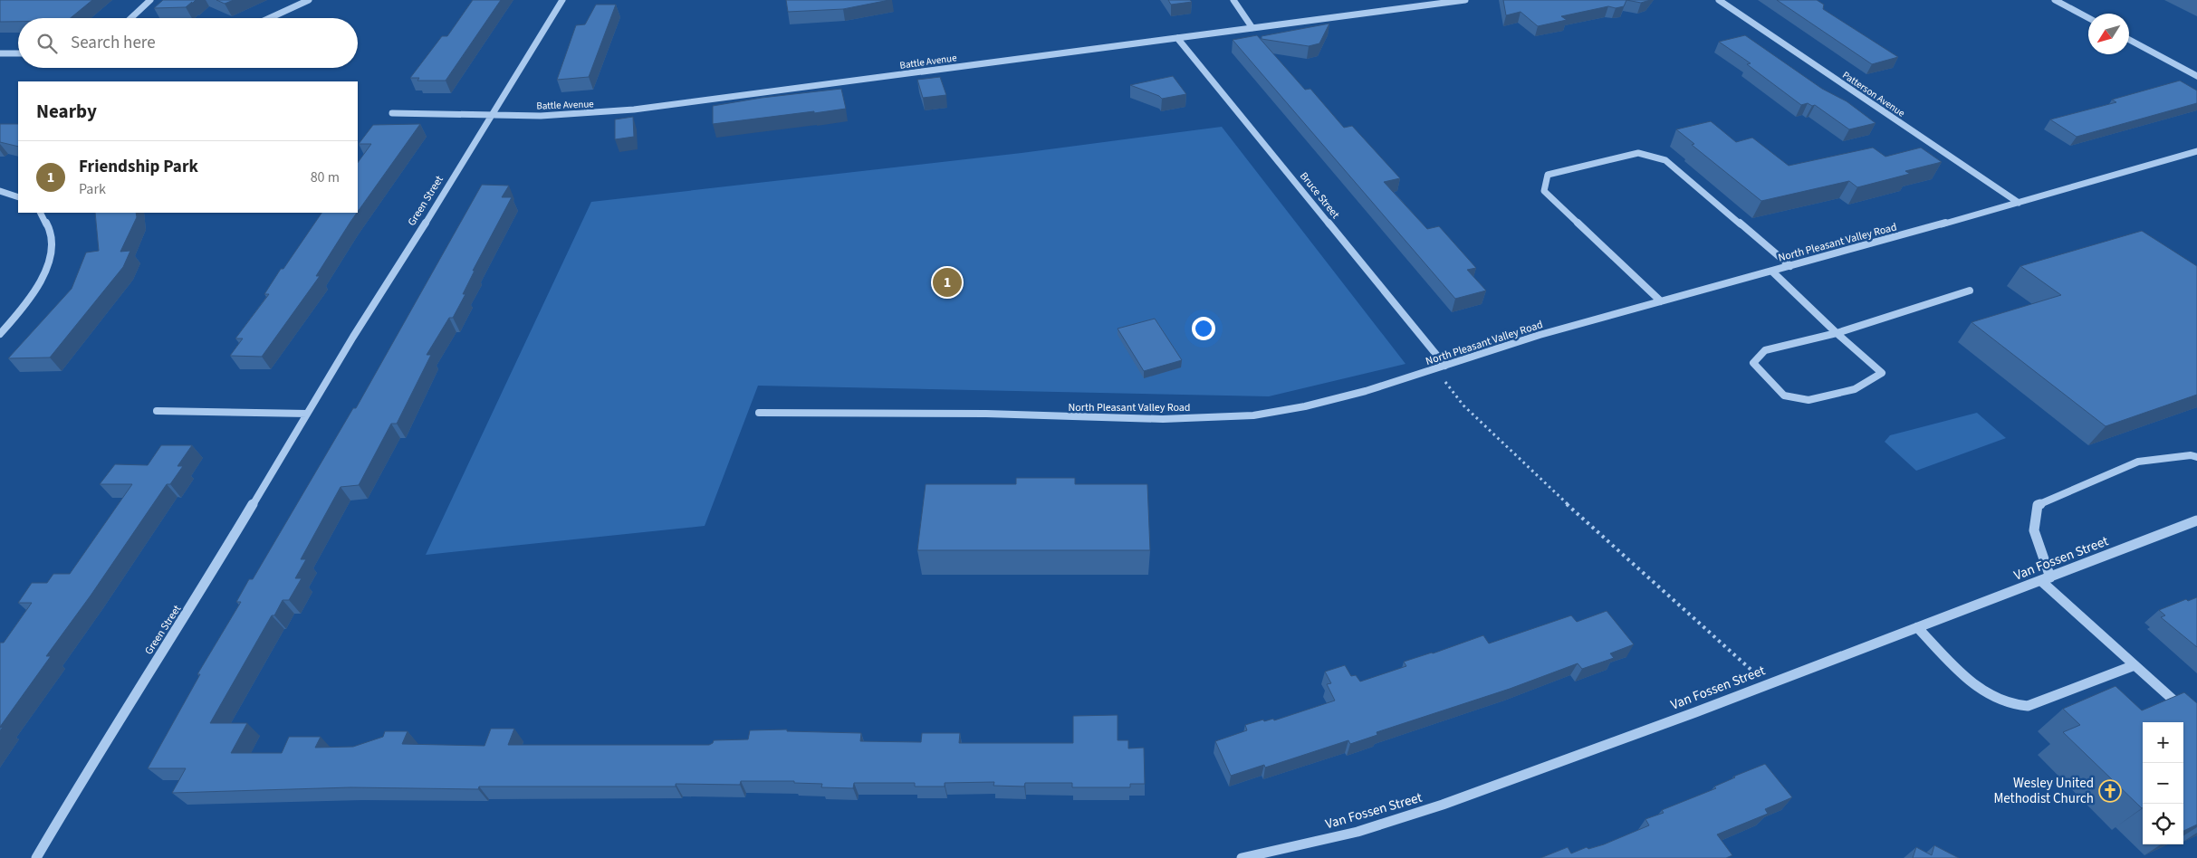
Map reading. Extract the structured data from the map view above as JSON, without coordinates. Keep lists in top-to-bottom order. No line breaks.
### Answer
{"streets":{"street":["Battle Avenue","Patterson Avenue","Bruce Street","Green Street","North Pleasant Valley Road","Van Fossen Street"]},"crossings":[["Battle Avenue","Bruce Street"],["Battle Avenue","Green Street"],["Patterson Avenue","North Pleasant Valley Road"],["Bruce Street","North Pleasant Valley Road"]],"places":{"church":["Wesley United Methodist Church"]},"north":"bottom left","page":{"search":"Search here","heading":"Nearby","list":[{"mark":"1","name":"Friendship Park","note":"Park","value":"80 m"}],"pins":"1","map_buttons":["+","−"]}}
